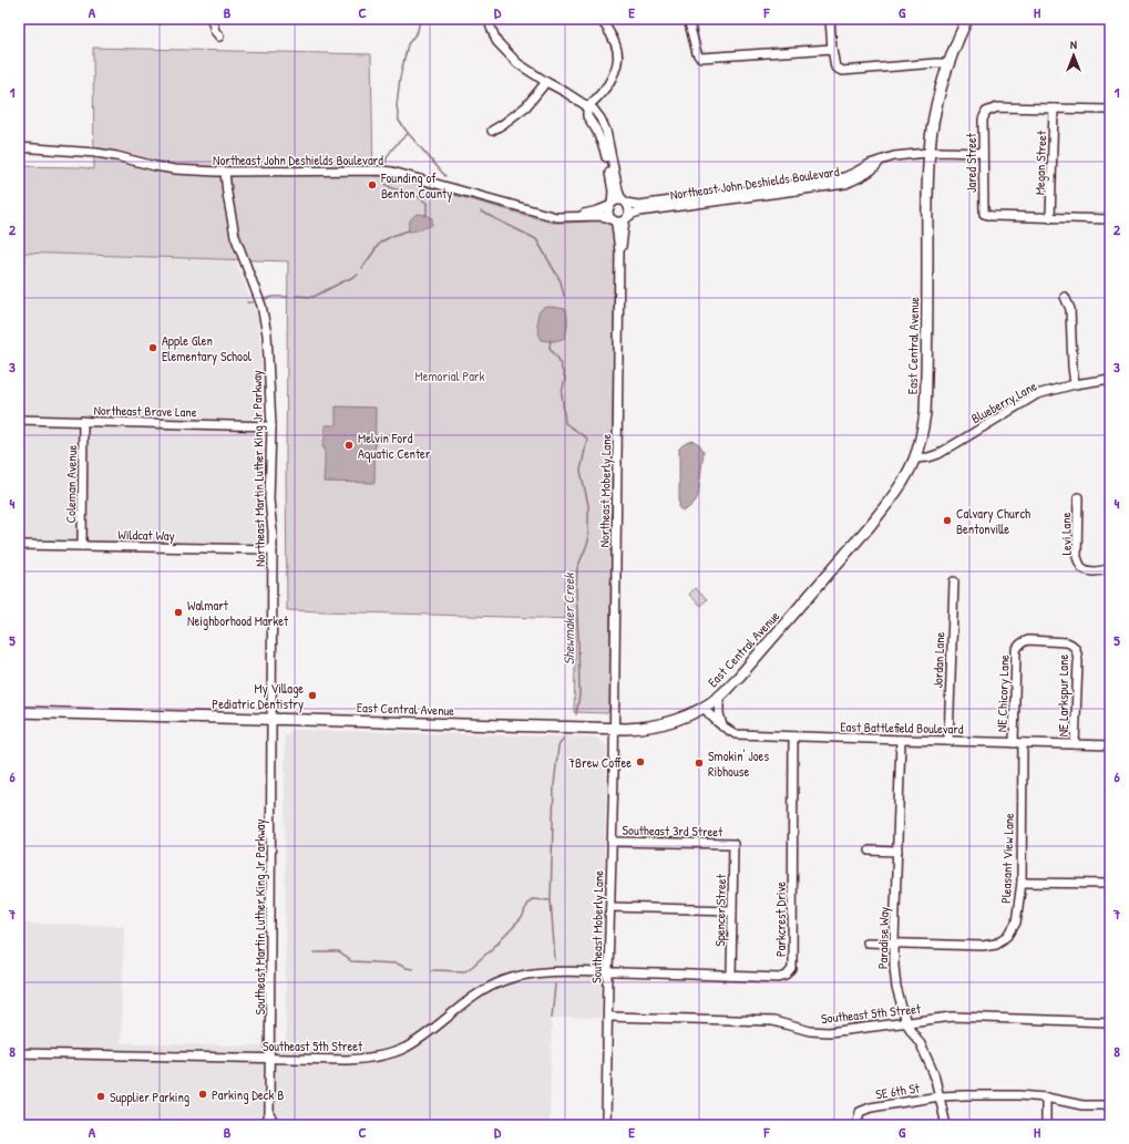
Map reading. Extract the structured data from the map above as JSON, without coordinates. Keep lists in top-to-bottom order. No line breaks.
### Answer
{"streets":{"main road":["East Central Avenue"],"street":["Northeast John Deshields Boulevard","Jared Street","Megan Street","Blueberry Lane","Northeast Brave Lane","Northeast Martin Luther King Jr Parkway","Coleman Avenue","Northeast Moberly Lane","Levi Lane","Wildcat Way","Jordan Lane","NE Chicory Lane","NE Larkspur Lane","East Battlefield Boulevard","Southeast 3rd Street","Pleasant View Lane","Spencer Street","Southeast Martin Luther King Jr Parkway","Parkcrest Drive","Southeast Moberly Lane","Paradise Way","Southeast 5th Street","SE 6th St"]},"crossings":[["Northeast John Deshields Boulevard","Jared Street"],["Northeast John Deshields Boulevard","East Central Avenue"],["Northeast John Deshields Boulevard","Northeast Martin Luther King Jr Parkway"],["Northeast John Deshields Boulevard","Northeast Moberly Lane"],["Jared Street","Megan Street"],["East Central Avenue","Blueberry Lane"],["East Central Avenue","Northeast Martin Luther King Jr Parkway"],["East Central Avenue","Northeast Moberly Lane"],["East Central Avenue","East Battlefield Boulevard"],["East Central Avenue","Southeast Martin Luther King Jr Parkway"],["East Central Avenue","Southeast Moberly Lane"],["Northeast Brave Lane","Northeast Martin Luther King Jr Parkway"],["Northeast Brave Lane","Coleman Avenue"],["Northeast Martin Luther King Jr Parkway","Wildcat Way"],["Northeast Martin Luther King Jr Parkway","Southeast Martin Luther King Jr Parkway"],["Coleman Avenue","Wildcat Way"],["Northeast Moberly Lane","Southeast Moberly Lane"],["Jordan Lane","East Battlefield Boulevard"],["NE Chicory Lane","NE Larkspur Lane"],["NE Chicory Lane","East Battlefield Boulevard"],["NE Larkspur Lane","East Battlefield Boulevard"],["East Battlefield Boulevard","Pleasant View Lane"],["East Battlefield Boulevard","Parkcrest Drive"],["East Battlefield Boulevard","Paradise Way"],["Southeast 3rd Street","Spencer Street"],["Southeast 3rd Street","Southeast Moberly Lane"],["Pleasant View Lane","Paradise Way"],["Spencer Street","Parkcrest Drive"],["Southeast Martin Luther King Jr Parkway","Southeast 5th Street"],["Parkcrest Drive","Southeast Moberly Lane"],["Parkcrest Drive","Southeast 5th Street"],["Southeast Moberly Lane","Southeast 5th Street"],["Paradise Way","Southeast 5th Street"],["Paradise Way","SE 6th St"]],"water":["Shewmaker Creek"],"parks":["Memorial Park"],"places":["Founding of Benton County","Apple Glen Elementary School","Melvin Ford Aquatic Center","Calvary Church Bentonville","Walmart Neighborhood Market","My Village Pediatric Dentistry","7Brew Coffee","Smokin' Joes Ribhouse","Parking Deck B","Supplier Parking"],"north":"top","grid":{"columns":["A","B","C","D","E","F","G","H"],"rows":["1","2","3","4","5","6","7","8"]}}
